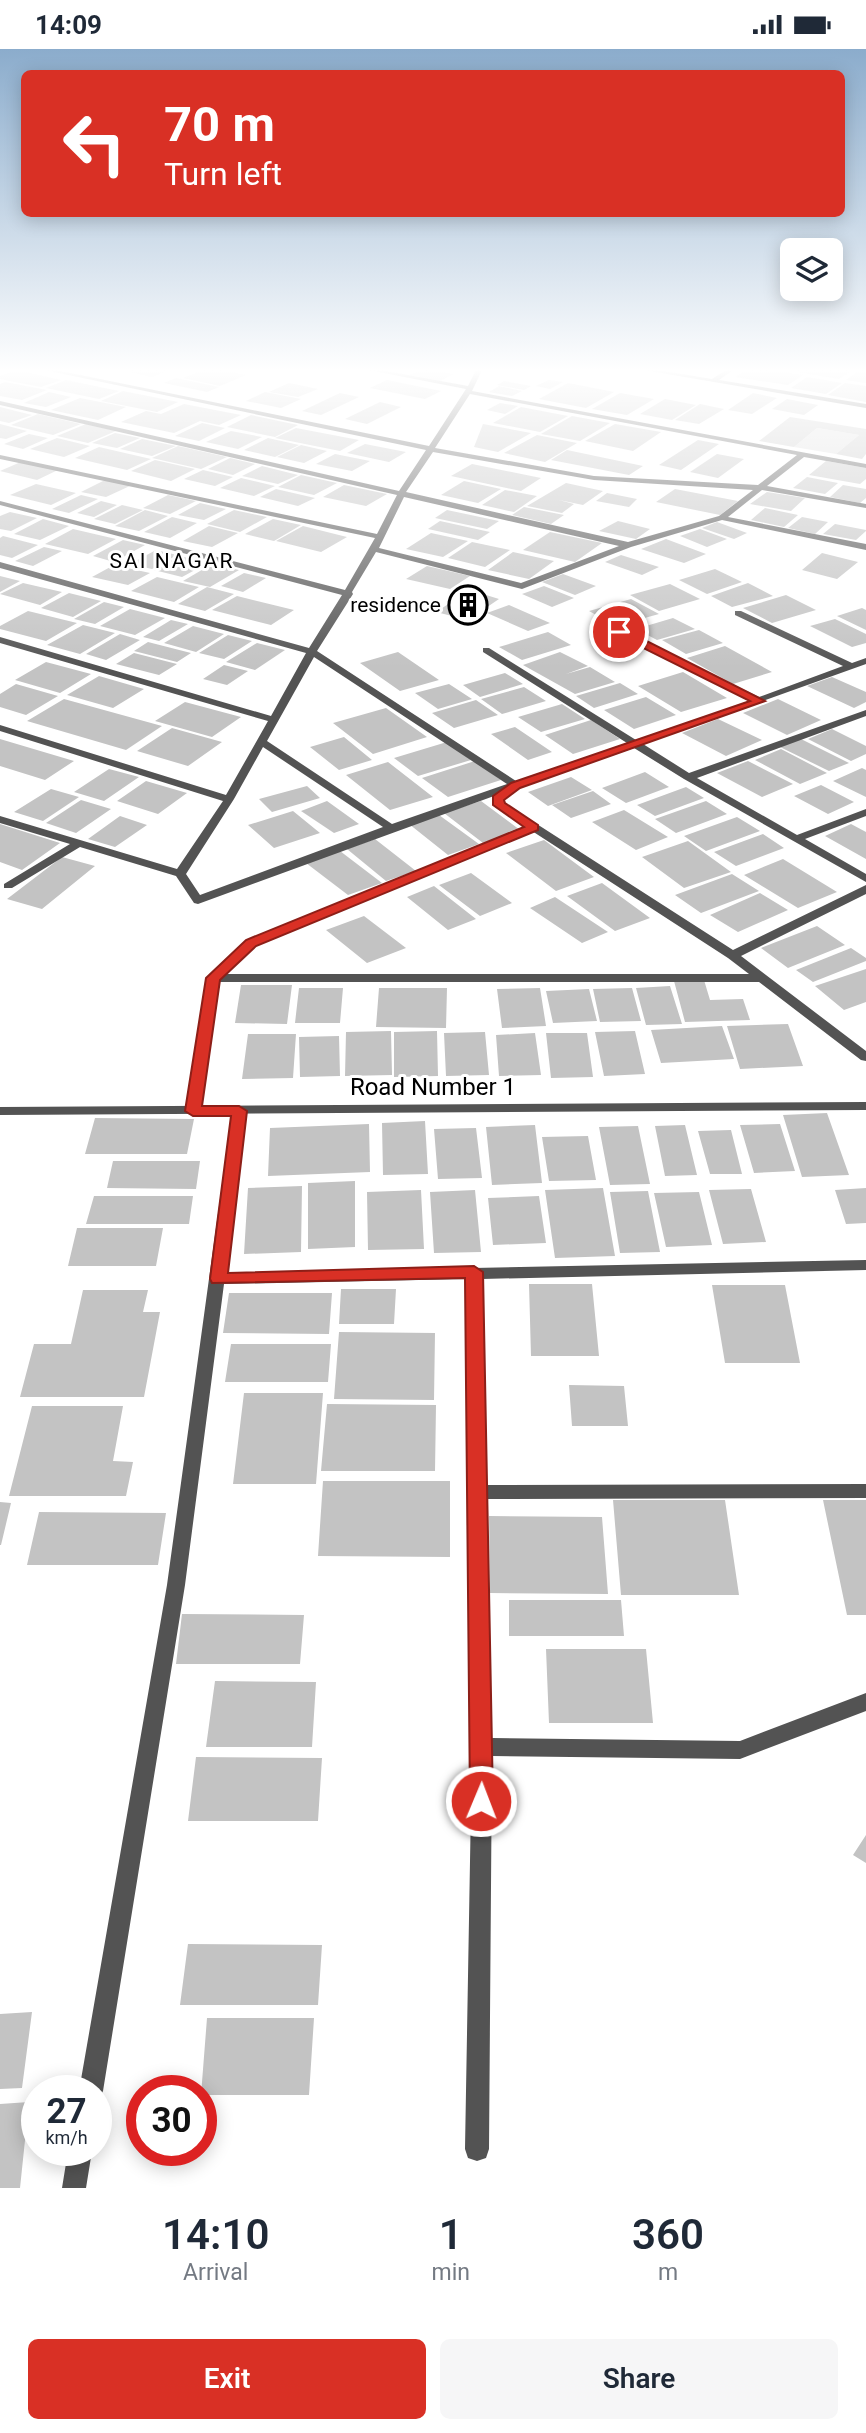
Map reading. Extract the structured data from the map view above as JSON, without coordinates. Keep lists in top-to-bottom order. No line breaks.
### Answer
{"streets":{"street":["Road Number 1"]},"districts":["SAI NAGAR"],"places":{"building":["residence"]},"page":{"status":"14:09","turn":["70 m","Turn left"],"speed":"27 km/h","limit":"30","eta":["14:10","Arrival","1","min","360","m"],"buttons":["Exit","Share"]}}
